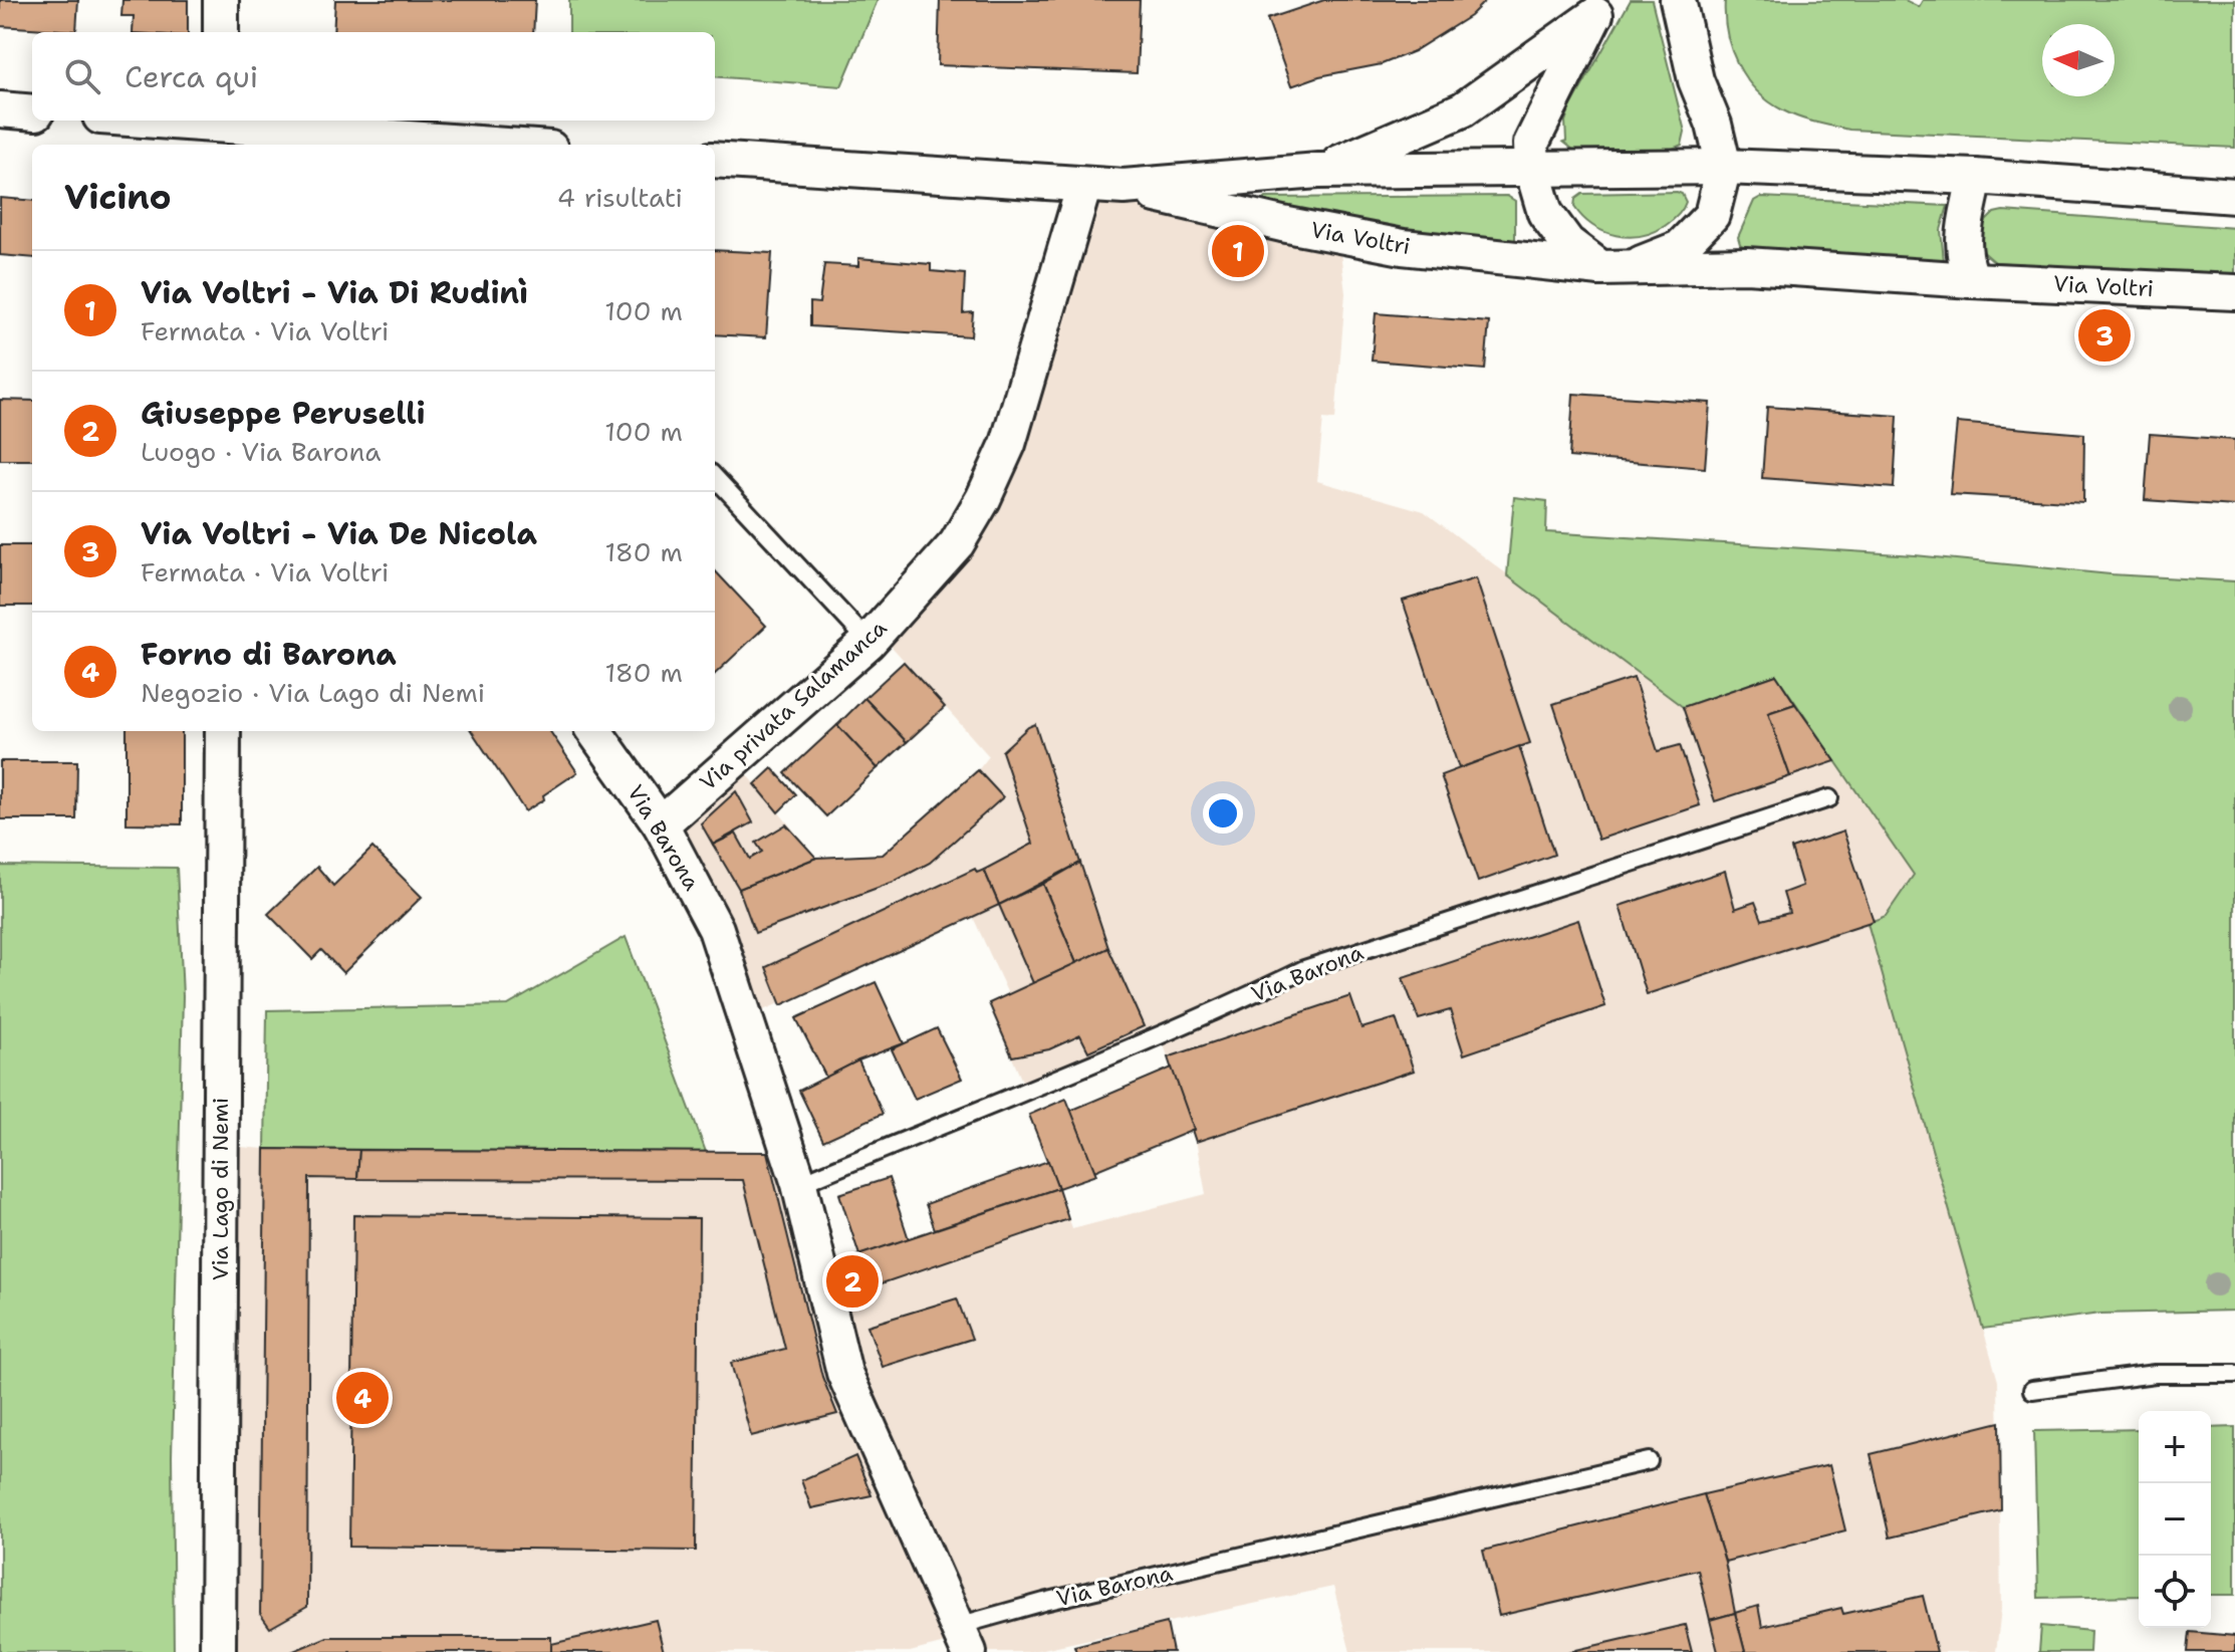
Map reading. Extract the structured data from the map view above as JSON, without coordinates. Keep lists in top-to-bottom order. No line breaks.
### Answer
{"streets":{"street":["Via Voltri","Via privata Salamanca","Via Barona","Via Lago di Nemi"]},"crossings":[["Via Voltri","Via privata Salamanca"],["Via privata Salamanca","Via Barona"]],"north":"left","page":{"search":"Cerca qui","heading":["Vicino","4 risultati"],"pins":["1","3","2","4"],"list":[{"mark":"1","name":"Via Voltri - Via Di Rudinì","note":"Fermata · Via Voltri","value":"100 m"},{"mark":"2","name":"Giuseppe Peruselli","note":"Luogo · Via Barona","value":"100 m"},{"mark":"3","name":"Via Voltri - Via De Nicola","note":"Fermata · Via Voltri","value":"180 m"},{"mark":"4","name":"Forno di Barona","note":"Negozio · Via Lago di Nemi","value":"180 m"}],"map_buttons":["+","−"]}}
